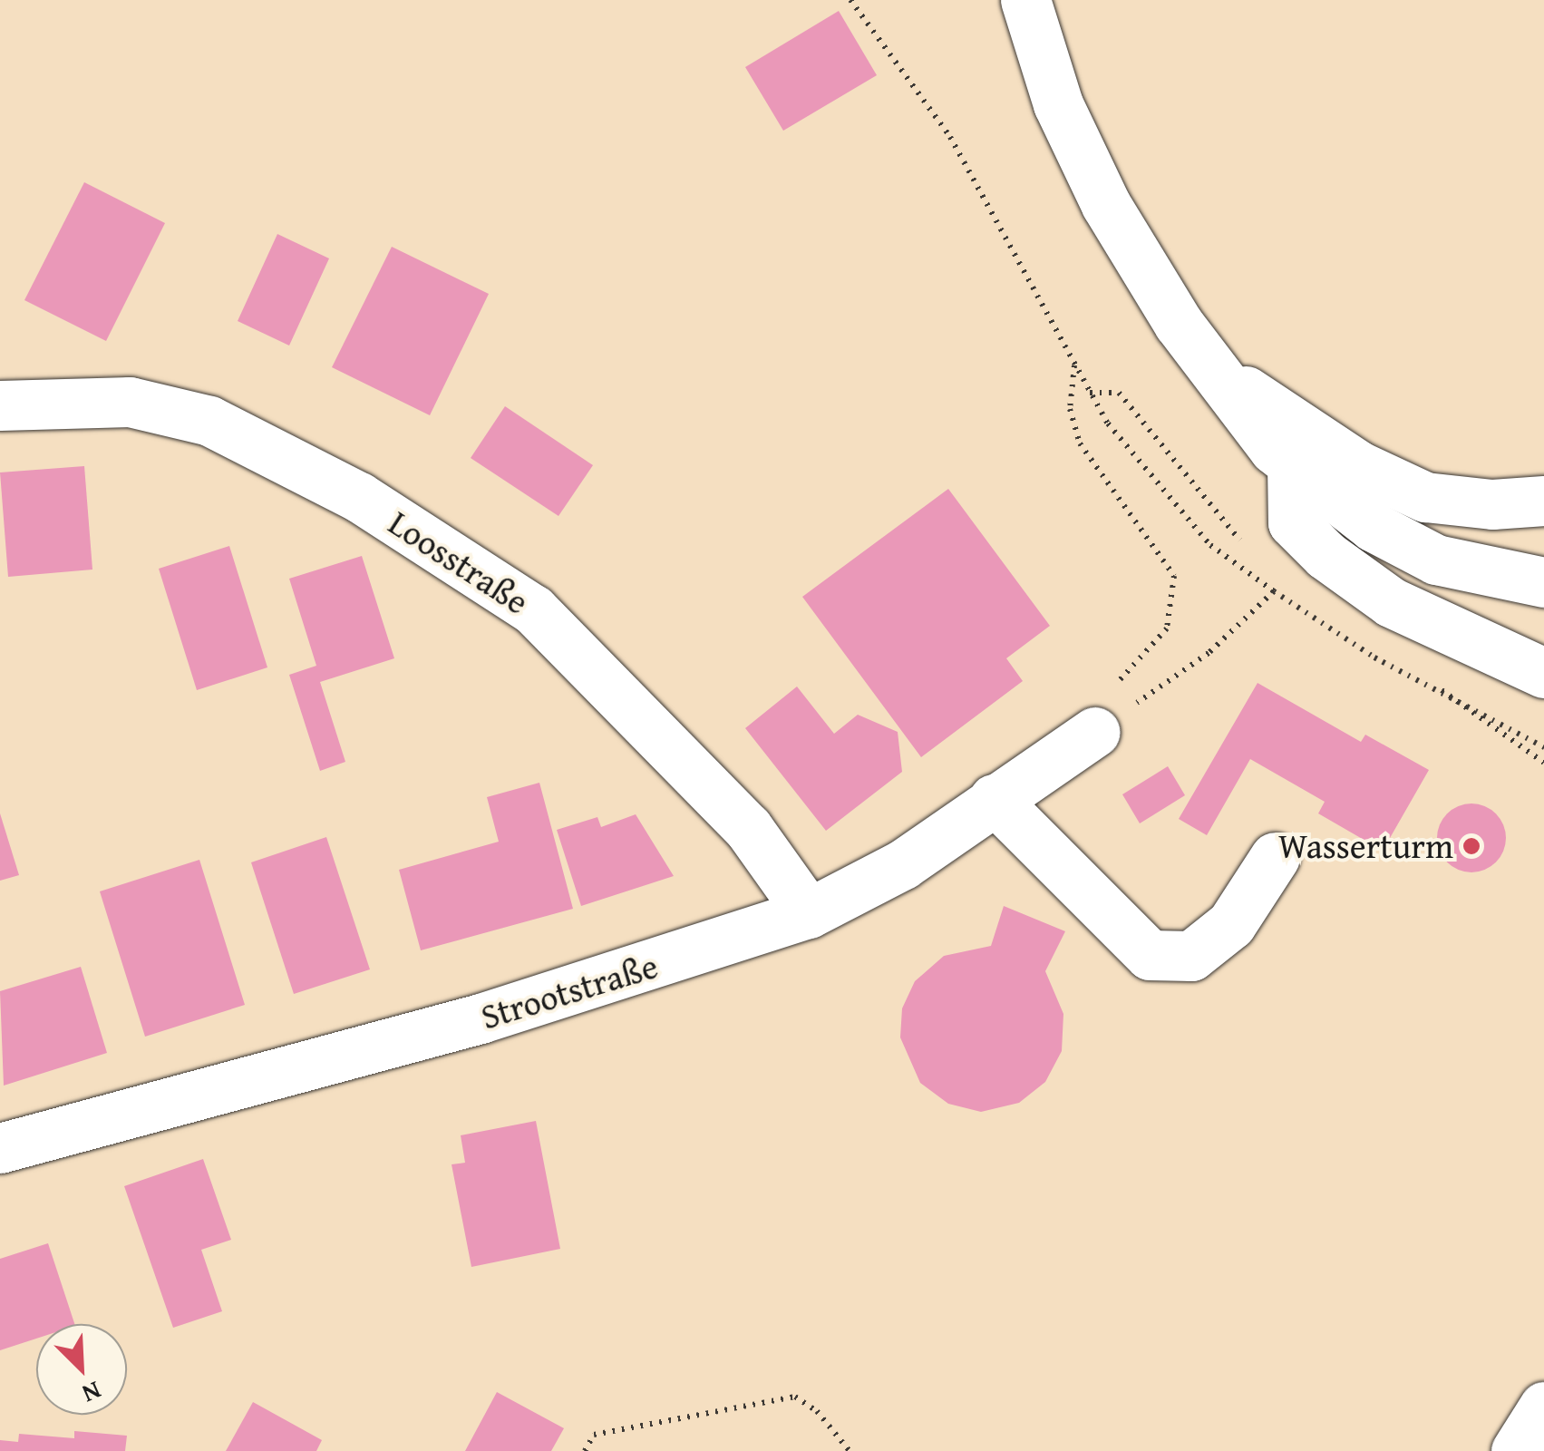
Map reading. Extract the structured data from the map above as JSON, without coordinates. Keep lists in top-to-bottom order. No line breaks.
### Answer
{"streets":{"street":["Loosstraße","Strootstraße"]},"crossings":[["Loosstraße","Strootstraße"]],"places":["Wasserturm"],"north":"bottom right"}
